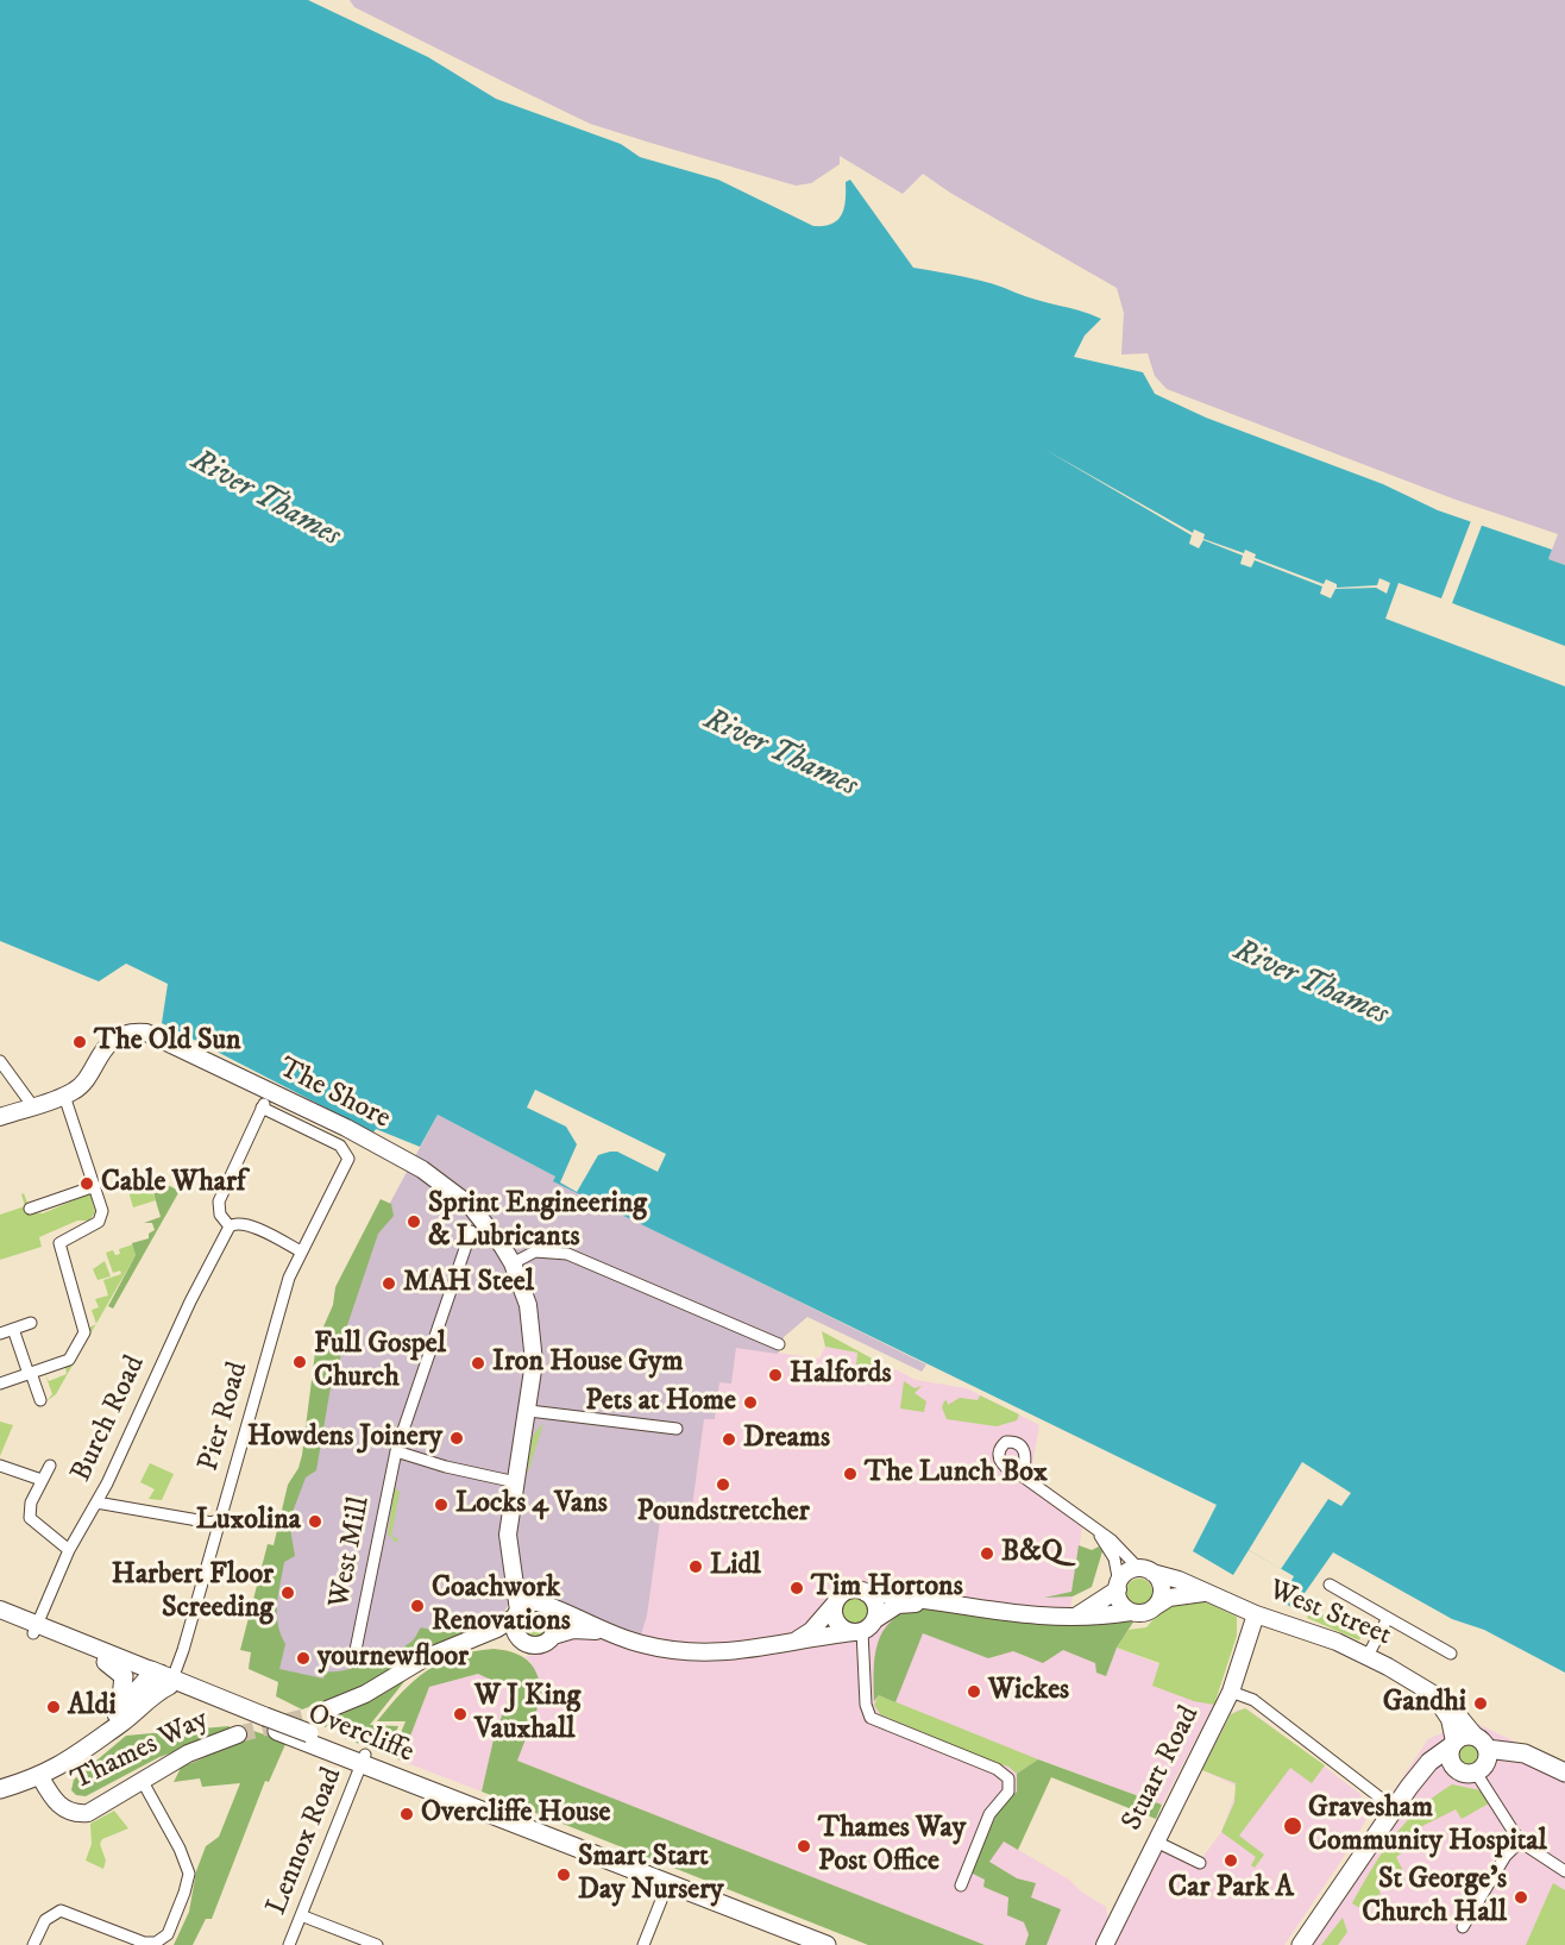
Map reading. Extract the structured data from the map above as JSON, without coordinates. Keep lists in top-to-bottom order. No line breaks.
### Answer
{"streets":{"main road":["Overcliffe","Thames Way"],"street":["The Shore","Pier Road","Burch Road","West Mill","West Street","Stuart Road","Lennox Road"]},"crossings":[["Pier Road","Overcliffe"],["Pier Road","Thames Way"],["West Street","Stuart Road"],["Overcliffe","Thames Way"],["Overcliffe","Lennox Road"]],"water":["River Thames"],"places":["The Old Sun","Cable Wharf","Sprint Engineering & Lubricants","MAH Steel","Full Gospel Church","Iron House Gym","Halfords","Pets at Home","Howdens Joinery","Dreams","The Lunch Box","Poundstretcher","Locks 4 Vans","Luxolina","B&Q","Lidl","Tim Hortons","Harbert Floor Screeding","Coachwork Renovations","yournewfloor","Wickes","Gandhi","Aldi","W J King Vauxhall","Overcliffe House","Gravesham Community Hospital","Thames Way Post Office","Car Park A","Smart Start Day Nursery","St George's Church Hall"]}
